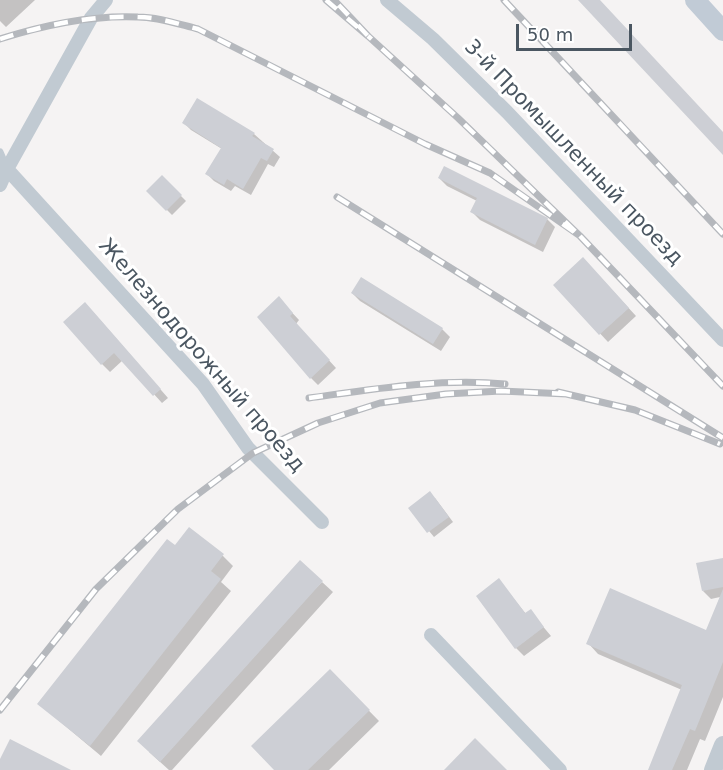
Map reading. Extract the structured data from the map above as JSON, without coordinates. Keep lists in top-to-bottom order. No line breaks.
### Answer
{"streets":{"street":["3-й Промышленный проезд","Железнодорожный проезд"]},"scale_bar":"50 m"}
